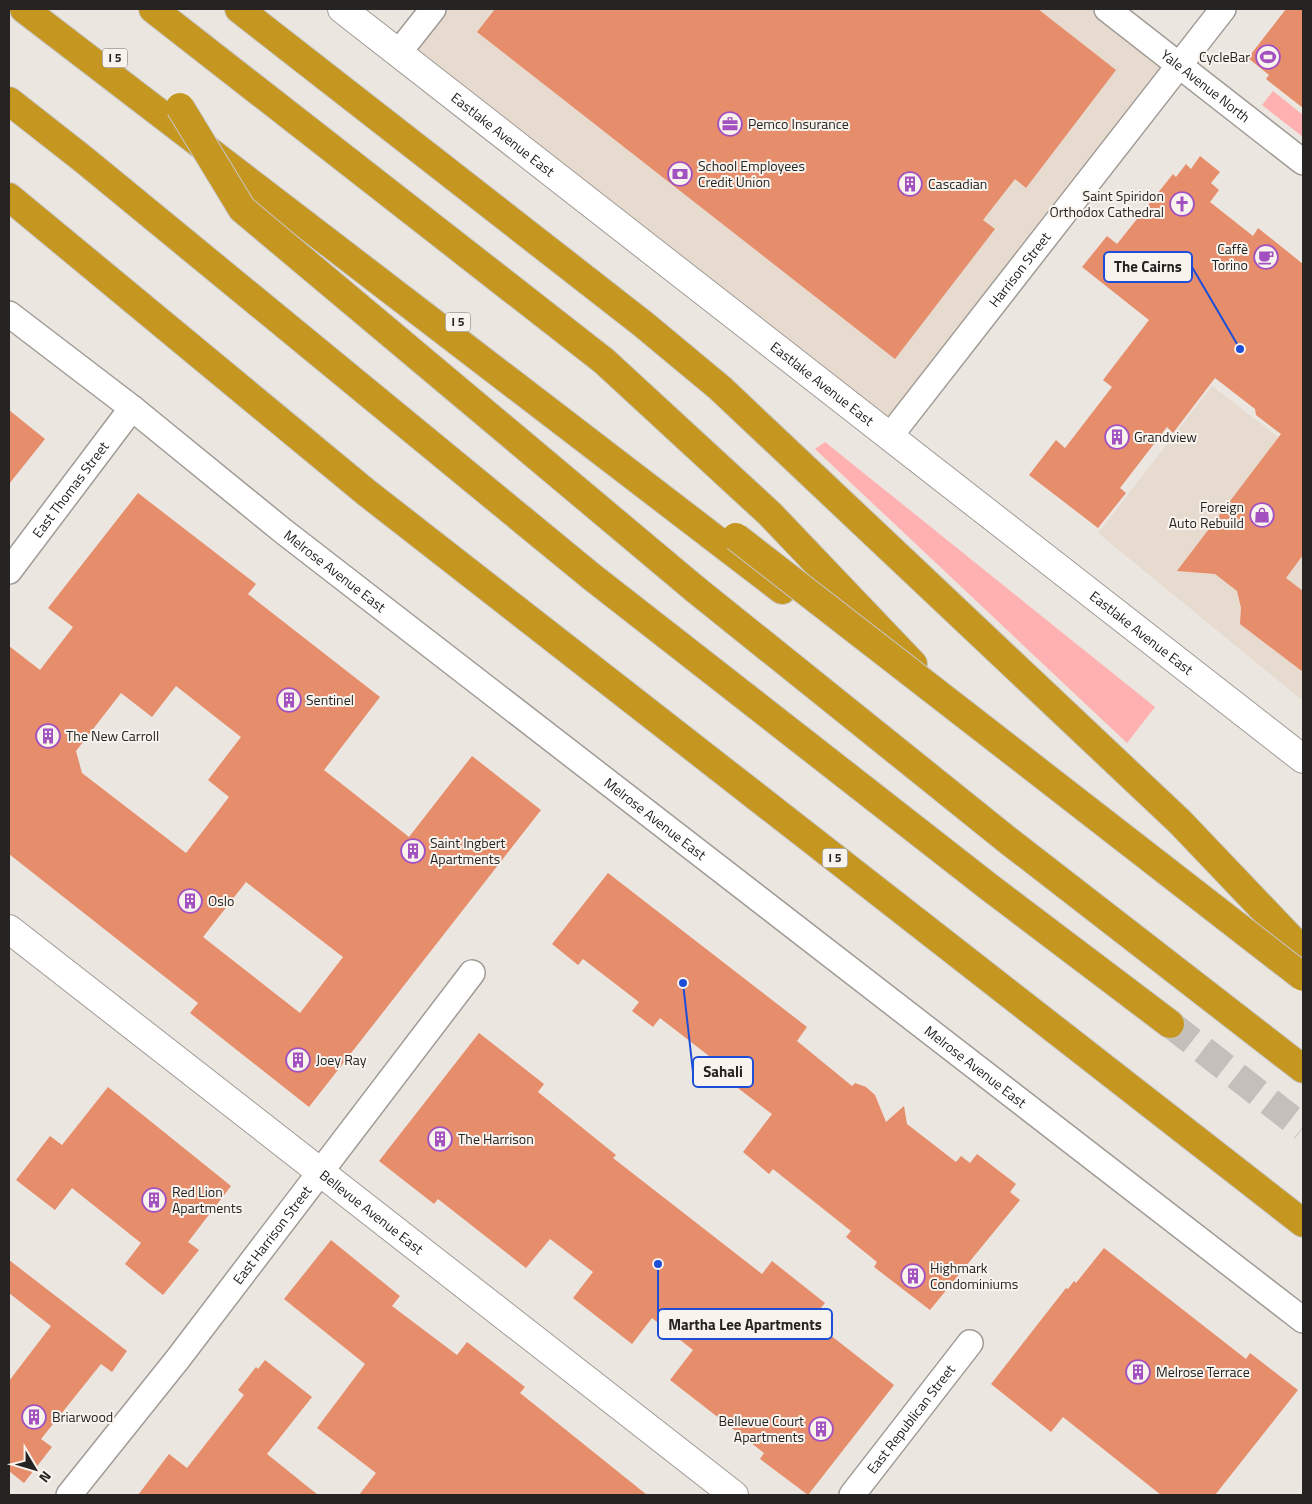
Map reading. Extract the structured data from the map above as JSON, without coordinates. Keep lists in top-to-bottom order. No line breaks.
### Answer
{"streets":{"highway":["I 5"],"main road":["Eastlake Avenue East","Bellevue Avenue East"],"street":["Yale Avenue North","Harrison Street","East Thomas Street","Melrose Avenue East","East Harrison Street","East Republican Street"]},"crossings":[["Yale Avenue North","Harrison Street"],["Eastlake Avenue East","Harrison Street"],["East Thomas Street","Melrose Avenue East"],["Bellevue Avenue East","East Harrison Street"]],"places":{"sports":["CycleBar"],"office":["Pemco Insurance"],"bank":["School Employees Credit Union"],"building":["Cascadian","Grandview","Sentinel","The New Carroll","Saint Ingbert Apartments","Oslo","Joey Ray","The Harrison","Red Lion Apartments","Highmark Condominiums","Melrose Terrace","Briarwood","Bellevue Court Apartments"],"church":["Saint Spiridon Orthodox Cathedral"],"cafe":["Caffè Torino"],"other":["The Cairns","Sahali","Martha Lee Apartments"],"shop":["Foreign Auto Rebuild"]},"north":"bottom right"}
